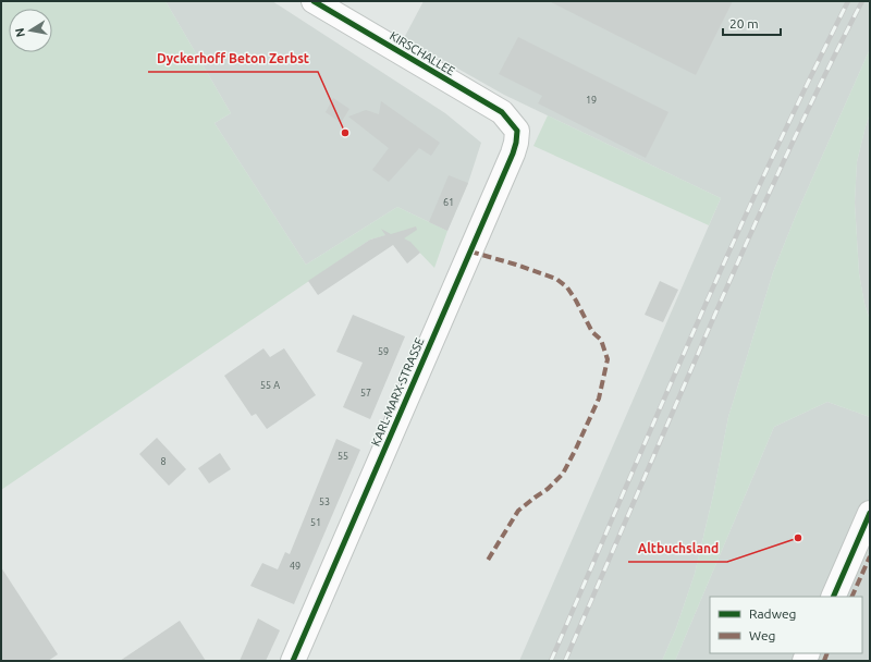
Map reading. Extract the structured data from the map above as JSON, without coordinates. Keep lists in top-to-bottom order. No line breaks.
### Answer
{"streets":{"street":["KIRSCHALLEE","KARL-MARX-STRASSE"]},"crossings":[["KIRSCHALLEE","KARL-MARX-STRASSE"]],"places":["Dyckerhoff Beton Zerbst","Altbuchsland"],"house_numbers":["19","61","59","55 A","57","55","8","53","51","49"],"legend":["Radweg","Weg"],"scale_bar":"20 m","north":"left"}
